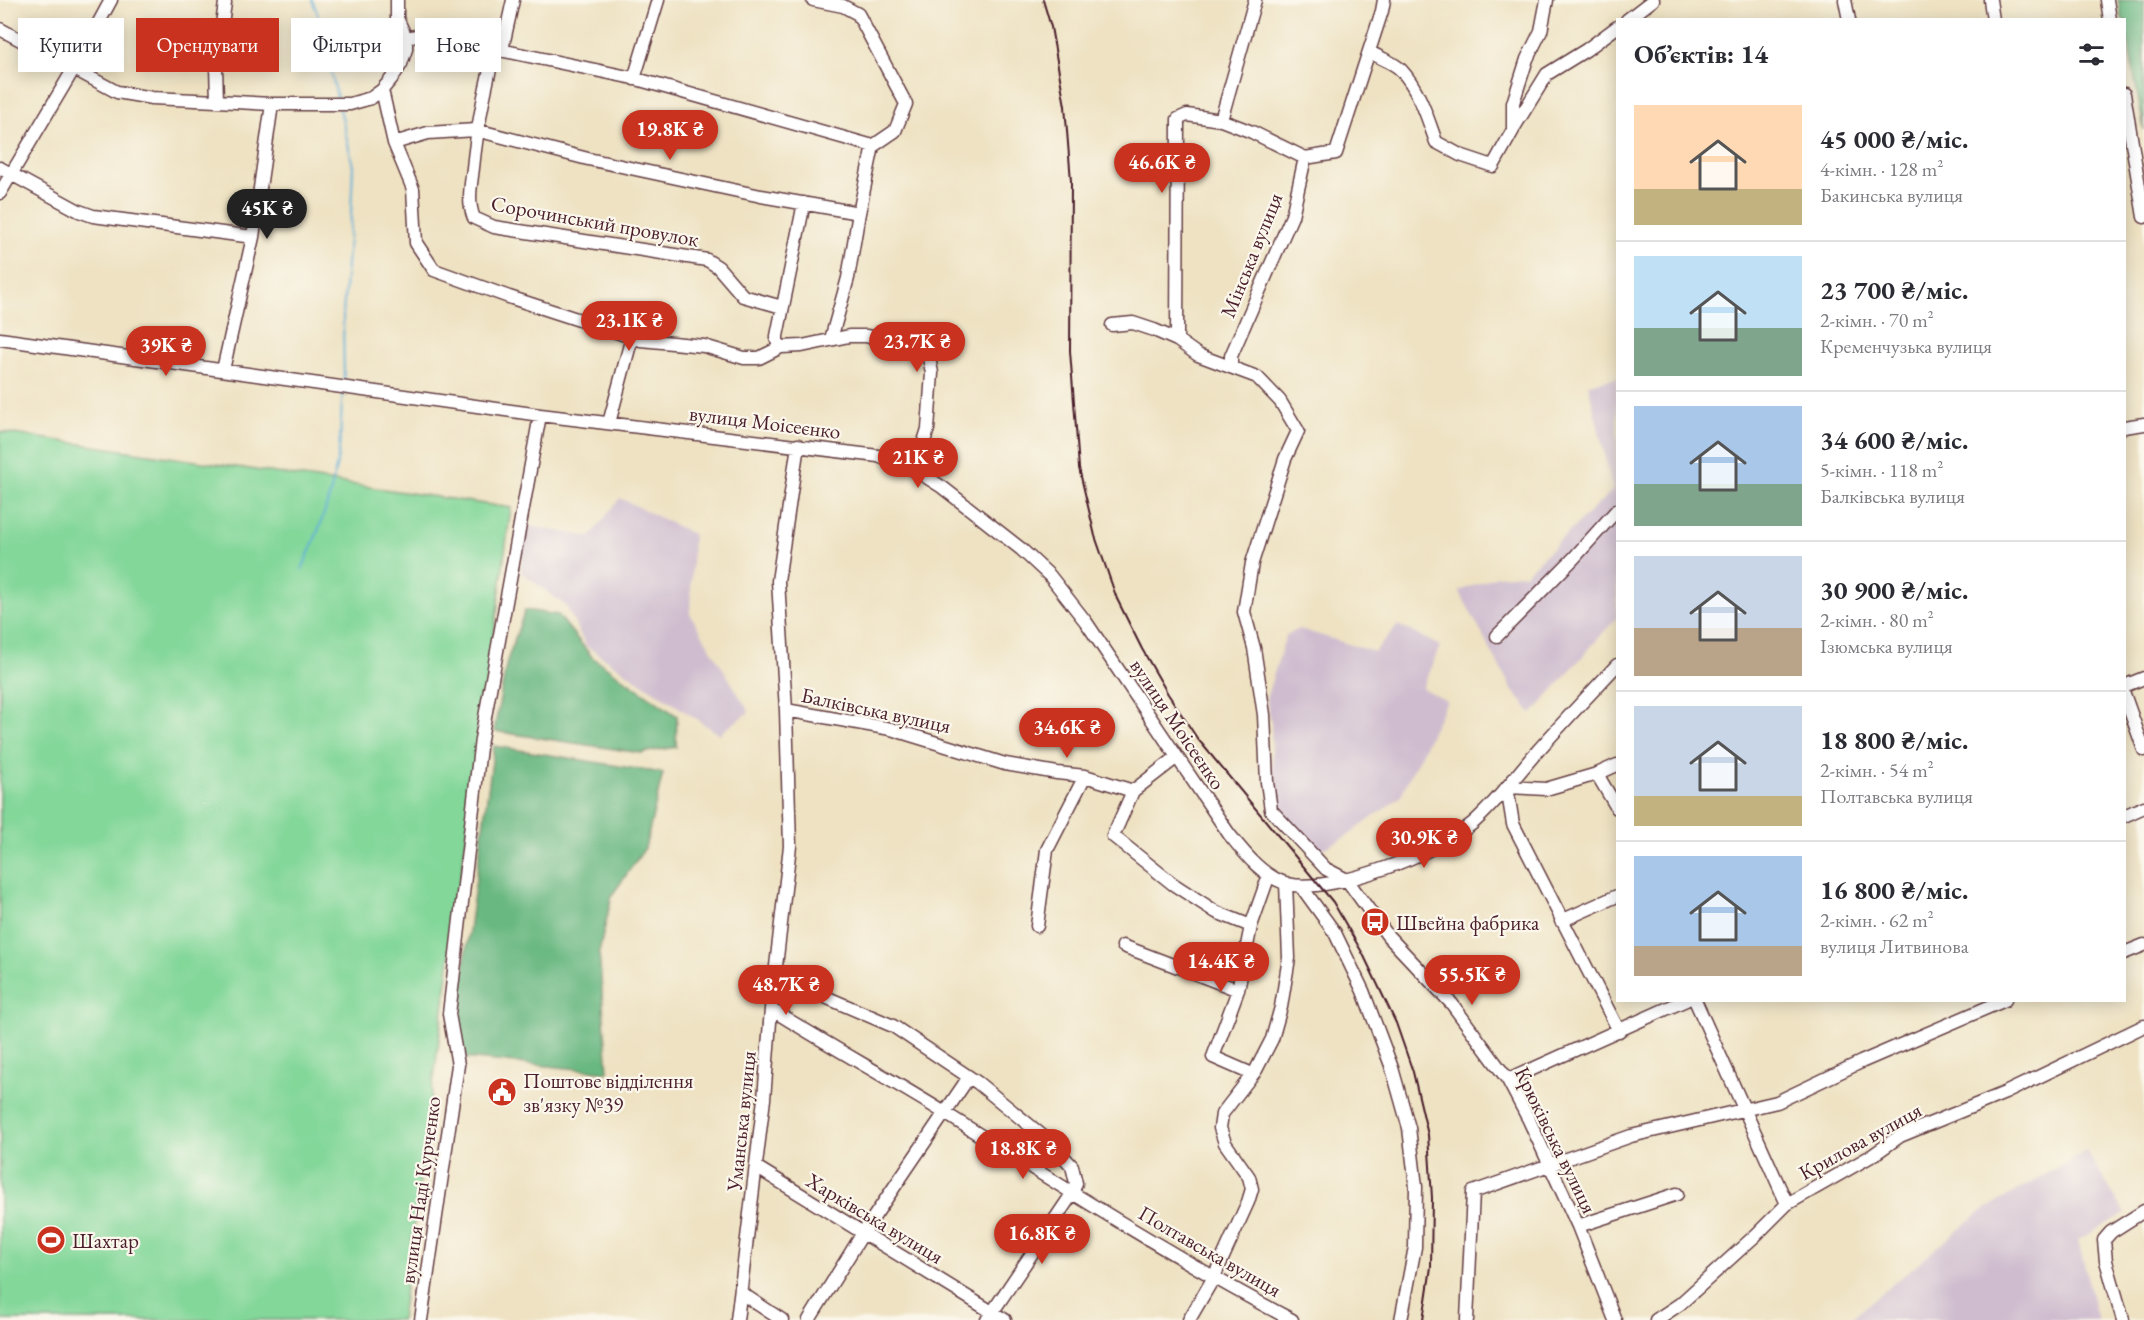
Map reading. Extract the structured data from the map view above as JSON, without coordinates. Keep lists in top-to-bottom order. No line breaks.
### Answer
{"streets":{"street":["Сорочинський провулок","Мінська вулиця","вулиця Моісеєнко","Балківська вулиця","Уманська вулиця","Крюківська вулиця","Крилова вулиця","вулиця Наді Курченко","Харківська вулиця","Полтавська вулиця"]},"crossings":[["вулиця Моісеєнко","Уманська вулиця"],["вулиця Моісеєнко","вулиця Наді Курченко"],["Балківська вулиця","Уманська вулиця"],["Уманська вулиця","Харківська вулиця"],["Уманська вулиця","Полтавська вулиця"]],"places":{"bus stop":["Швейна фабрика"],"public building":["Поштове відділення зв'язку №39"],"sports":["Шахтар"]},"page":{"chip":["Купити","Орендувати","Фільтри","Нове"],"heading":"Об’єктів: 14","list":[{"name":"45 000 ₴/міс.","note":"4-кімн. · 128 m² · Бакинська вулиця"},{"name":"23 700 ₴/міс.","note":"2-кімн. · 70 m² · Кременчузька вулиця"},{"name":"34 600 ₴/міс.","note":"5-кімн. · 118 m² · Балківська вулиця"},{"name":"30 900 ₴/міс.","note":"2-кімн. · 80 m² · Ізюмська вулиця"},{"name":"18 800 ₴/міс.","note":"2-кімн. · 54 m² · Полтавська вулиця"},{"name":"16 800 ₴/міс.","note":"2-кімн. · 62 m² · вулиця Литвинова"}],"price":["19.8K ₴","46.6K ₴","45K ₴","23.1K ₴","23.7K ₴","39K ₴","21K ₴","34.6K ₴","30.9K ₴","14.4K ₴","55.5K ₴","48.7K ₴","18.8K ₴","16.8K ₴"]}}
